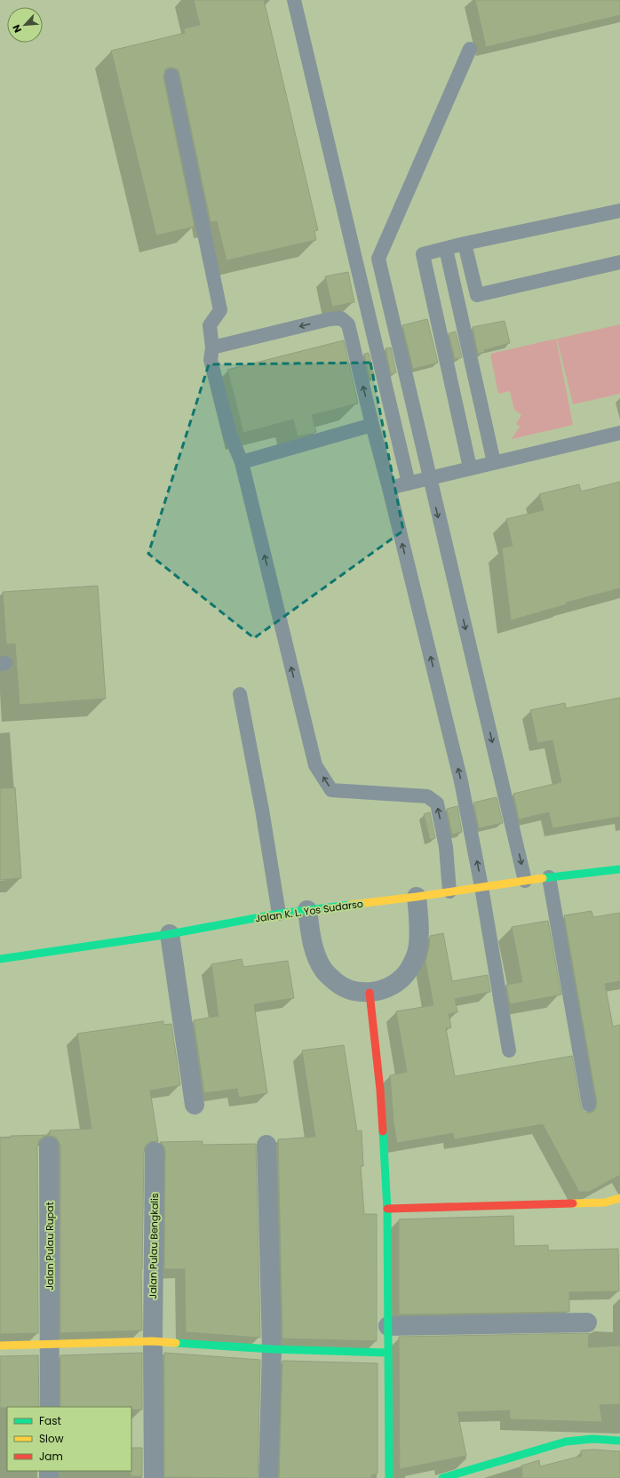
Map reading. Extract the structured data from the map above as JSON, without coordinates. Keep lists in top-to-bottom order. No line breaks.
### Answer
{"streets":{"main road":["Jalan K. L. Yos Sudarso"],"street":["Jalan Pulau Rupat","Jalan Pulau Bengkalis"]},"legend":["Fast","Slow","Jam"],"north":"bottom left"}
